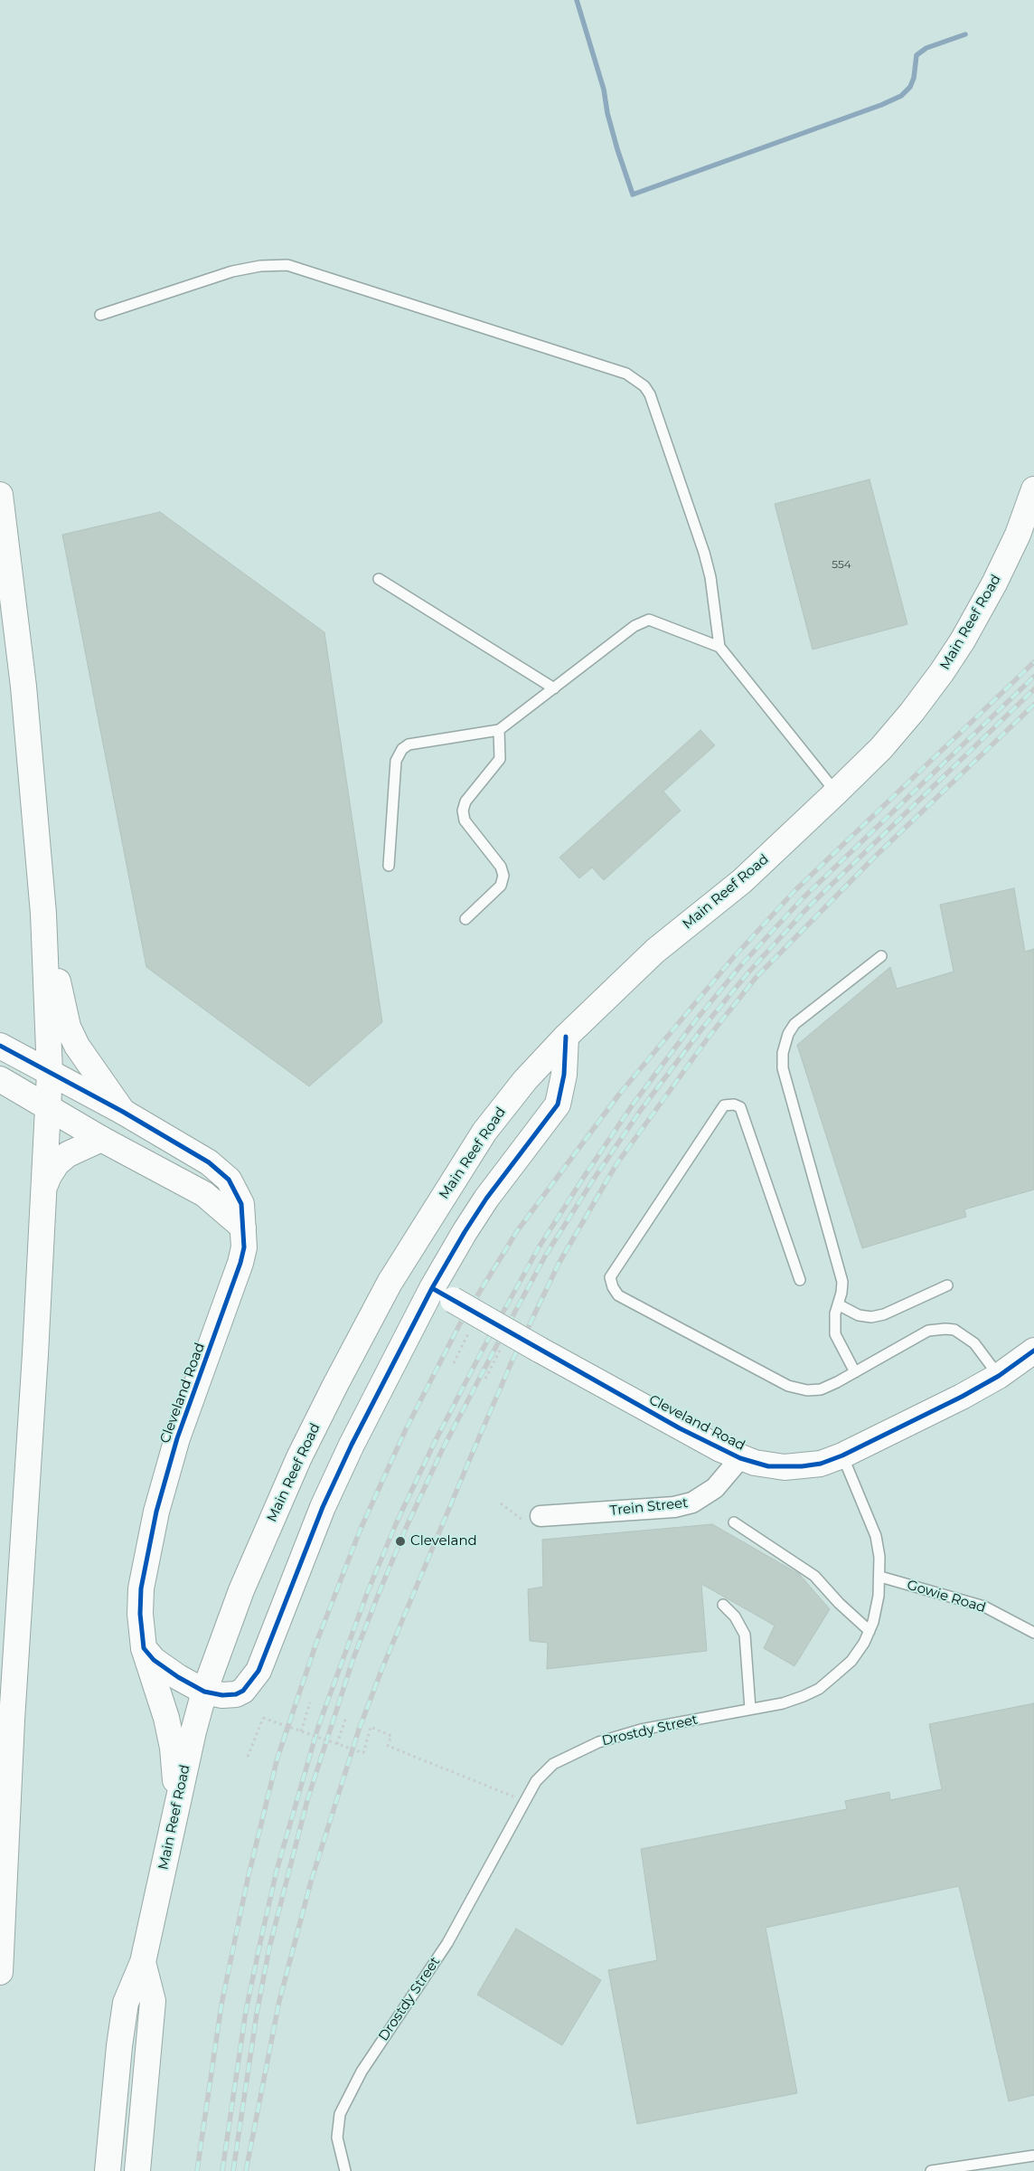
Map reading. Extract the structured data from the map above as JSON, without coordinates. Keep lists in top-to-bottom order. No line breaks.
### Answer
{"streets":{"main road":["Main Reef Road","Cleveland Road"],"street":["Trein Street"],"lane":["Gowie Road","Drostdy Street"]},"crossings":[["Main Reef Road","Cleveland Road"],["Cleveland Road","Trein Street"],["Cleveland Road","Drostdy Street"],["Gowie Road","Drostdy Street"]],"places":["Cleveland"],"house_numbers":["554"]}
